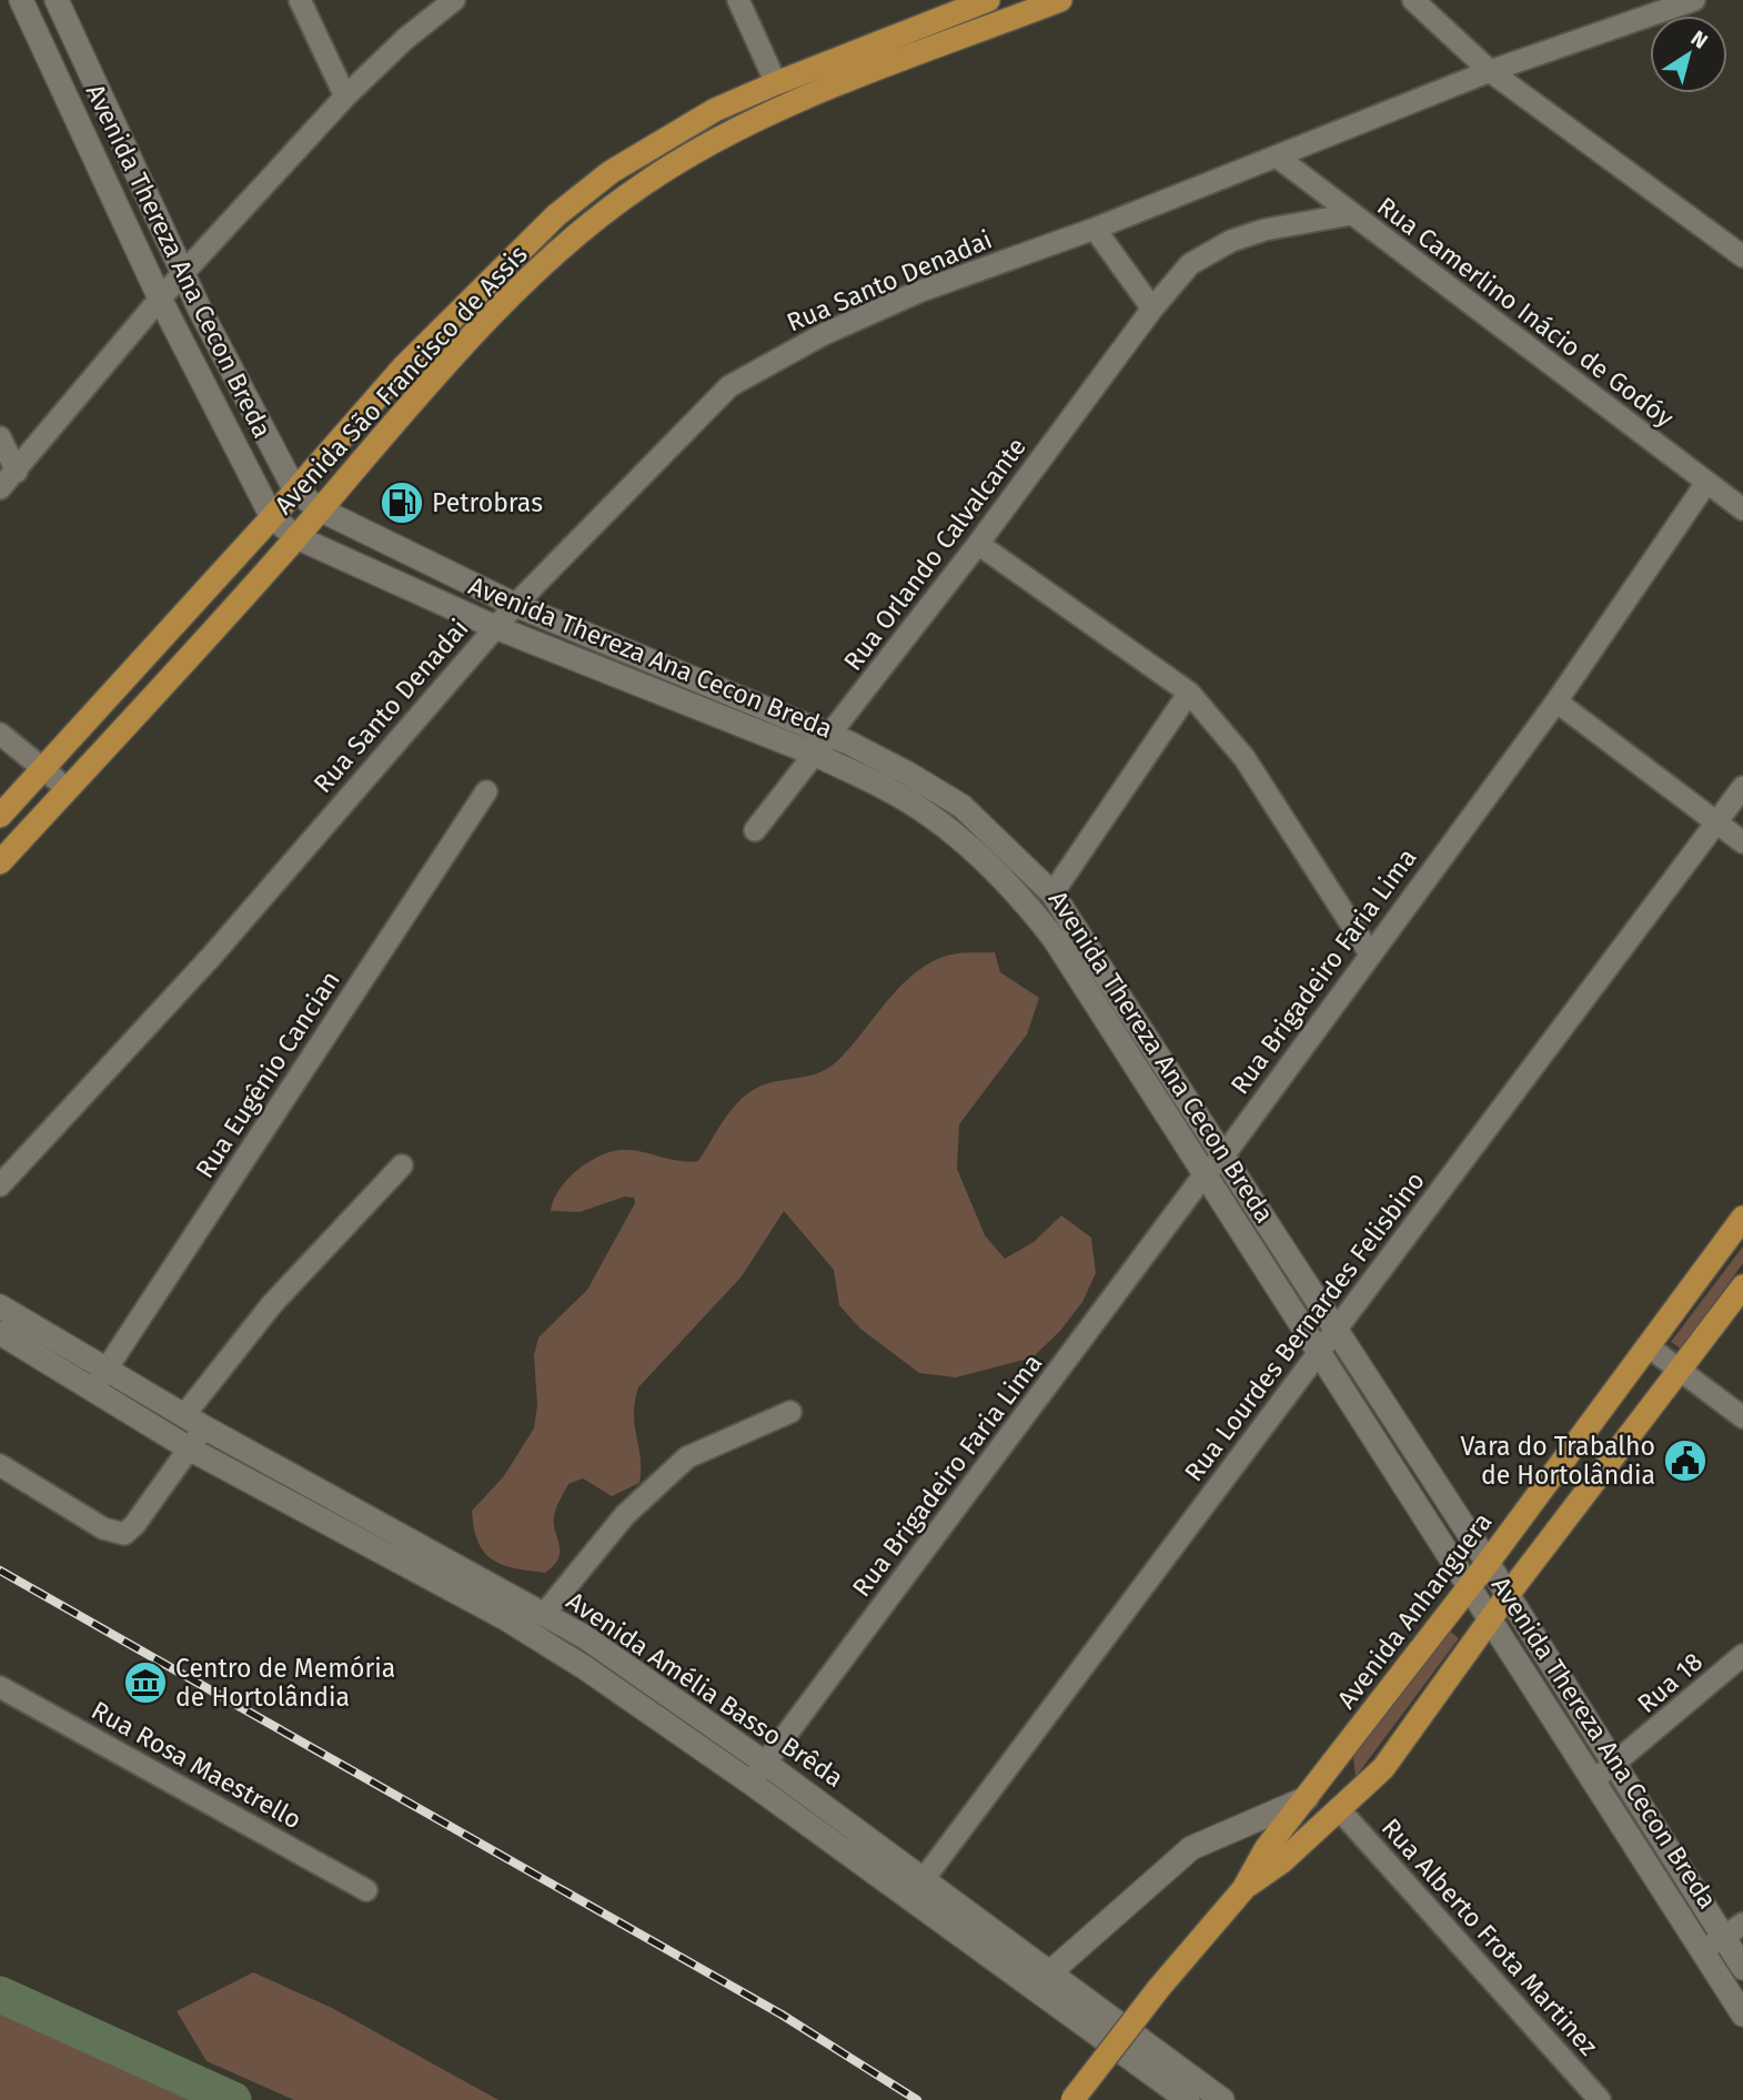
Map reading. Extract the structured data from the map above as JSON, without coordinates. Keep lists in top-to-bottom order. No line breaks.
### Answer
{"streets":{"main road":["Avenida Thereza Ana Cecon Breda","Avenida São Francisco de Assis","Avenida Anhanguera","Avenida Amélia Basso Brêda"],"street":["Rua Santo Denadai","Rua Camerlino Inácio de Godóy","Rua Orlando Calvalcante","Rua Brigadeiro Faria Lima","Rua Eugênio Cancian","Rua Lourdes Bernardes Felisbino","Rua 18","Rua Rosa Maestrello","Rua Alberto Frota Martinez"]},"crossings":[["Avenida Thereza Ana Cecon Breda","Rua Santo Denadai"],["Avenida Thereza Ana Cecon Breda","Avenida São Francisco de Assis"],["Avenida Thereza Ana Cecon Breda","Rua Orlando Calvalcante"],["Avenida Thereza Ana Cecon Breda","Rua Brigadeiro Faria Lima"],["Avenida Thereza Ana Cecon Breda","Rua Lourdes Bernardes Felisbino"],["Avenida Thereza Ana Cecon Breda","Avenida Anhanguera"],["Avenida Thereza Ana Cecon Breda","Rua 18"],["Rua Santo Denadai","Rua Camerlino Inácio de Godóy"],["Rua Camerlino Inácio de Godóy","Rua Orlando Calvalcante"],["Rua Camerlino Inácio de Godóy","Rua Brigadeiro Faria Lima"],["Rua Brigadeiro Faria Lima","Avenida Amélia Basso Brêda"],["Rua Eugênio Cancian","Avenida Amélia Basso Brêda"],["Rua Lourdes Bernardes Felisbino","Avenida Amélia Basso Brêda"],["Avenida Anhanguera","Rua Alberto Frota Martinez"]],"places":{"fuel station":["Petrobras"],"public building":["Vara do Trabalho de Hortolândia"],"museum":["Centro de Memória de Hortolândia"]},"north":"top right"}
